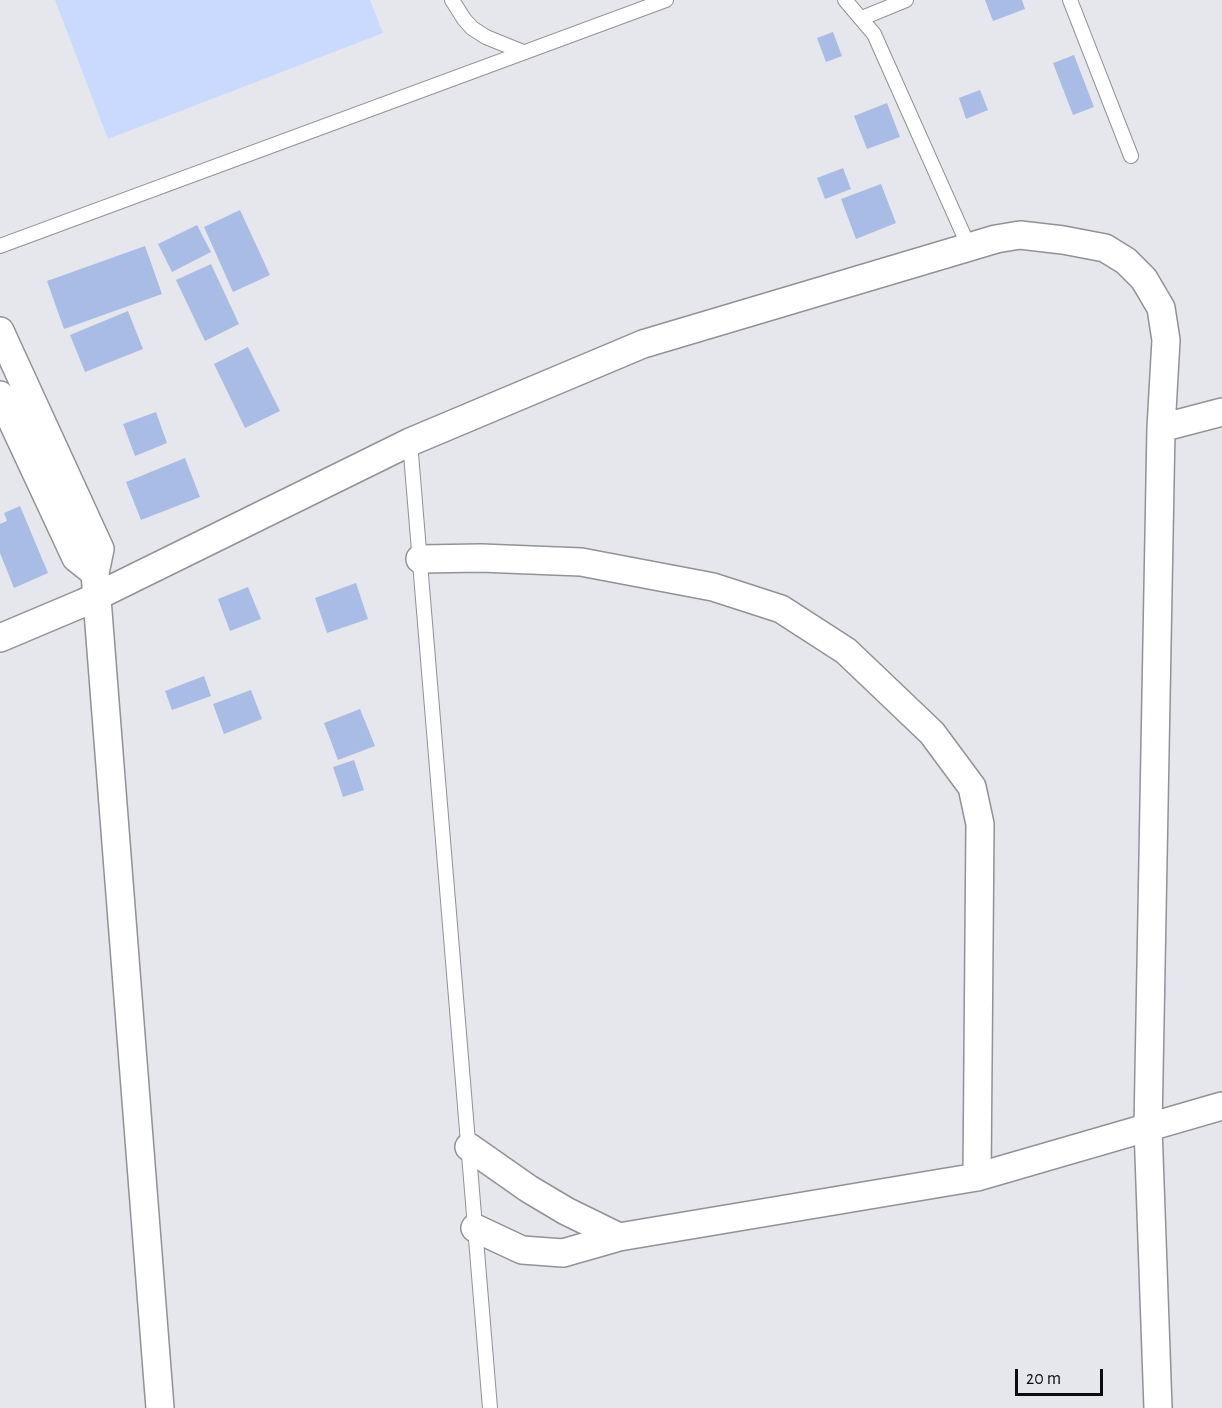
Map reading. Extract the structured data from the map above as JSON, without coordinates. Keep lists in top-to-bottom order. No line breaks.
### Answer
{"scale_bar":"20 m"}
